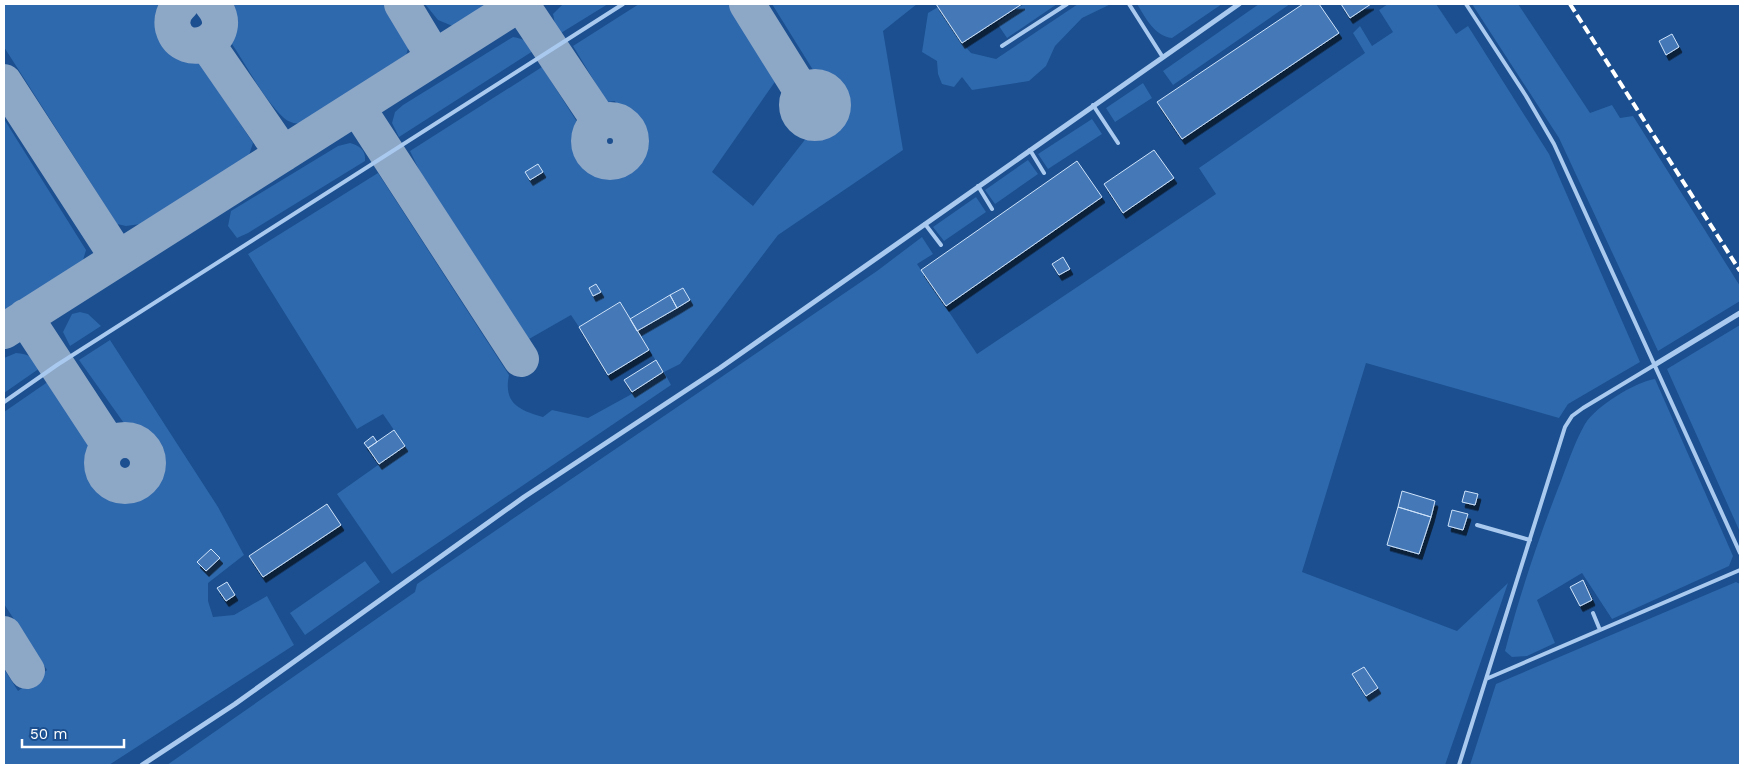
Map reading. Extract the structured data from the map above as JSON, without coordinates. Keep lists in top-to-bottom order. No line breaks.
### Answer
{"scale_bar":"50 m"}
